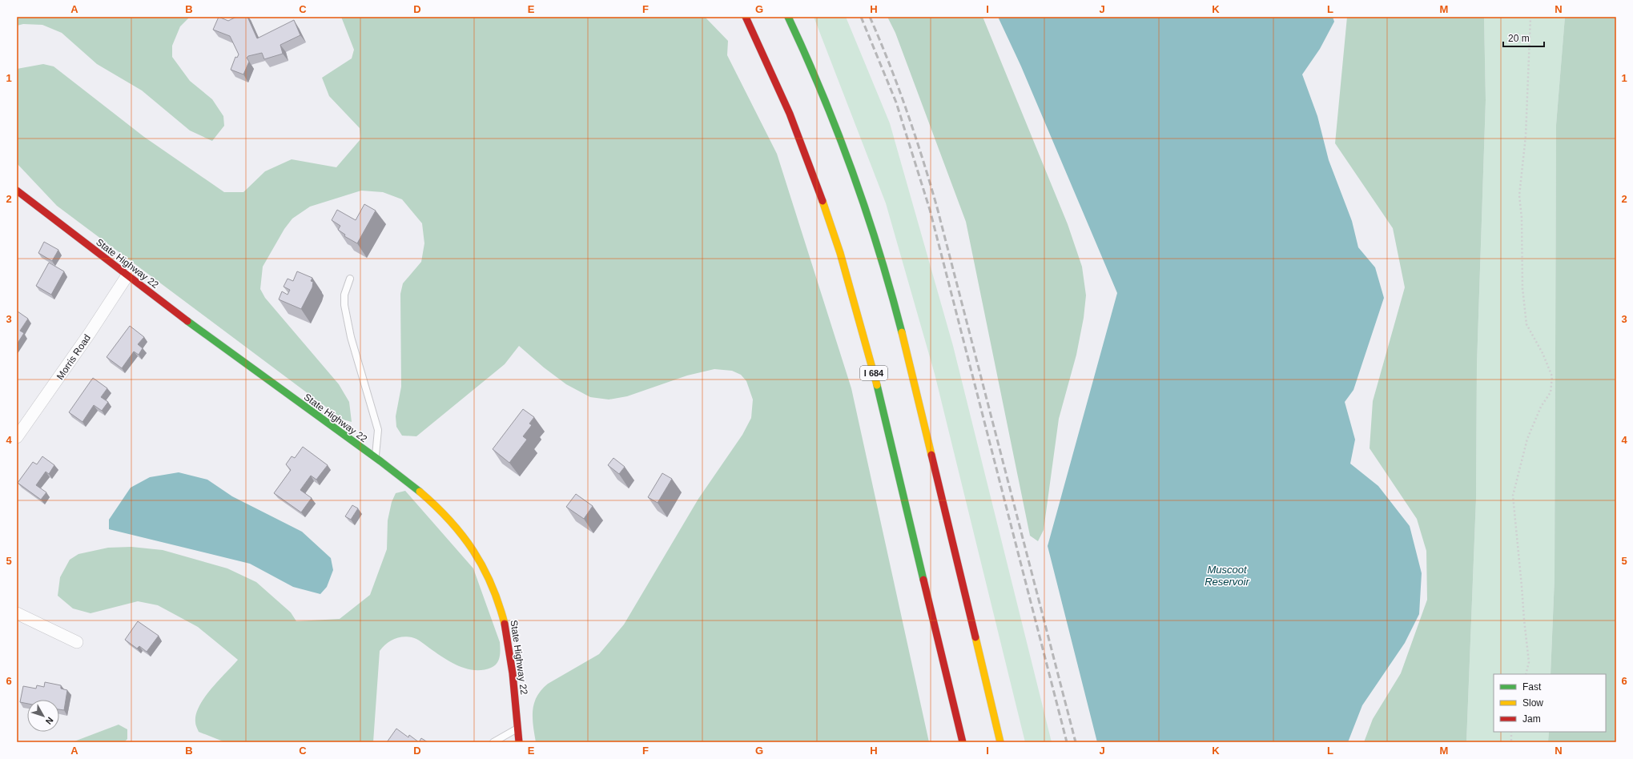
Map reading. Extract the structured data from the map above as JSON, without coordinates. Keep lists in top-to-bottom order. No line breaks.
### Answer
{"streets":{"main road":["State Highway 22","I 684"],"street":["Morris Road"]},"crossings":[["State Highway 22","Morris Road"]],"water":["Muscoot Reservoir"],"legend":["Fast","Slow","Jam"],"scale_bar":"20 m","north":"bottom right","grid":{"columns":["A","B","C","D","E","F","G","H","I","J","K","L","M","N"],"rows":["1","2","3","4","5","6"]}}
